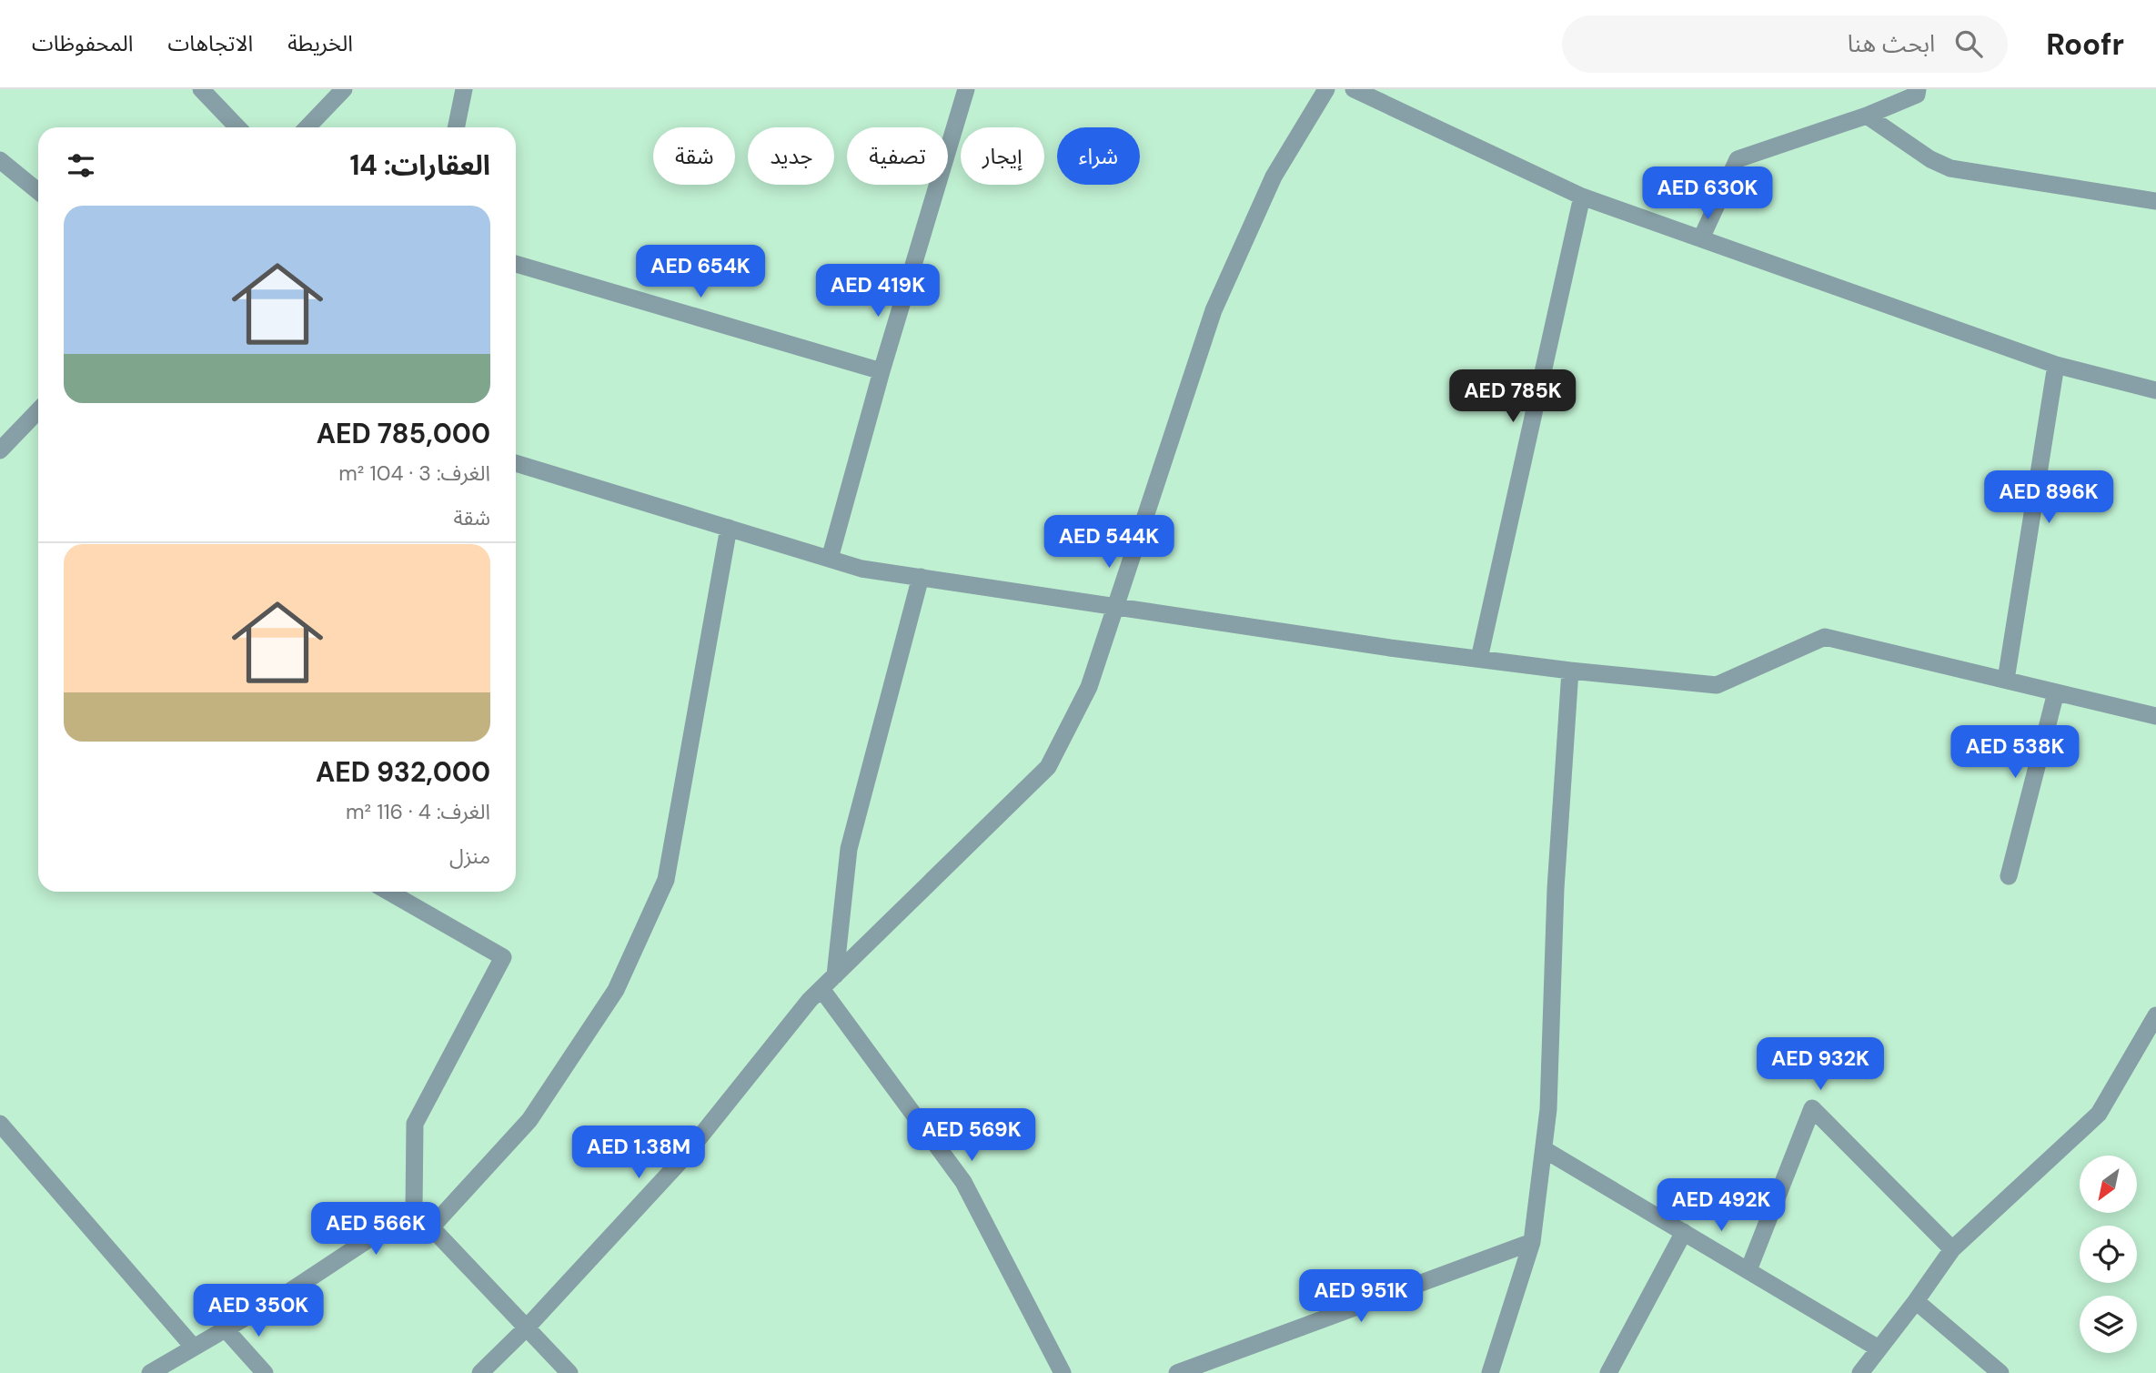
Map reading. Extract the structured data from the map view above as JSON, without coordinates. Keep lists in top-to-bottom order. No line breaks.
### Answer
{"north":"bottom left","page":{"header":"Roofr","search":"ابحث هنا","nav":["الخريطة","الاتجاهات","المحفوظات"],"chip":["شراء","إيجار","تصفية","جديد","شقة"],"heading":"العقارات: 14","price":["AED 630K","AED 654K","AED 419K","AED 785K","AED 896K","AED 544K","AED 538K","AED 932K","AED 569K","AED 1.38M","AED 492K","AED 566K","AED 951K","AED 350K"],"list":[{"name":"AED 785,000","note":"الغرف: 3 · 104 m² · شقة"},{"name":"AED 932,000","note":"الغرف: 4 · 116 m² · منزل"}]}}
